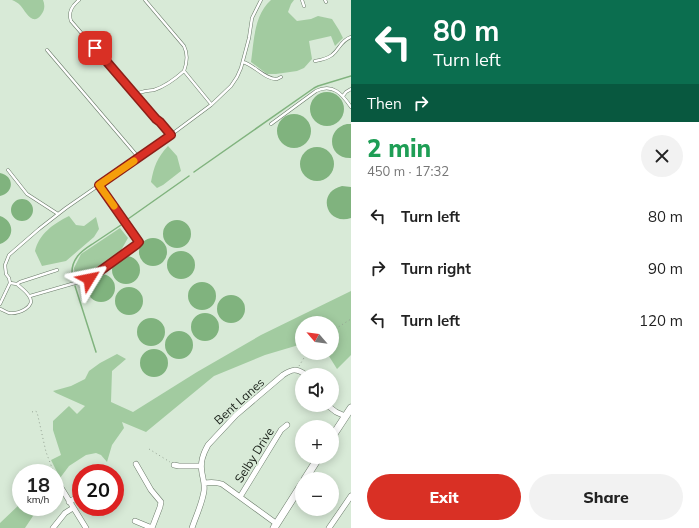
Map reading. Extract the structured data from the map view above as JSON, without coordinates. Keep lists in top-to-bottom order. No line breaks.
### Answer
{"streets":{"street":["Bent Lanes","Selby Drive"]},"crossings":[["Bent Lanes","Selby Drive"]],"north":"top left","page":{"turn":["80 m","Turn left"],"then":"Then","heading":["2 min","450 m · 17:32"],"list":[{"name":"Turn left","value":"80 m"},{"name":"Turn right","value":"90 m"},{"name":"Turn left","value":"120 m"}],"map_buttons":["+","−"],"speed":"18 km/h","limit":"20","buttons":["Exit","Share"]}}
